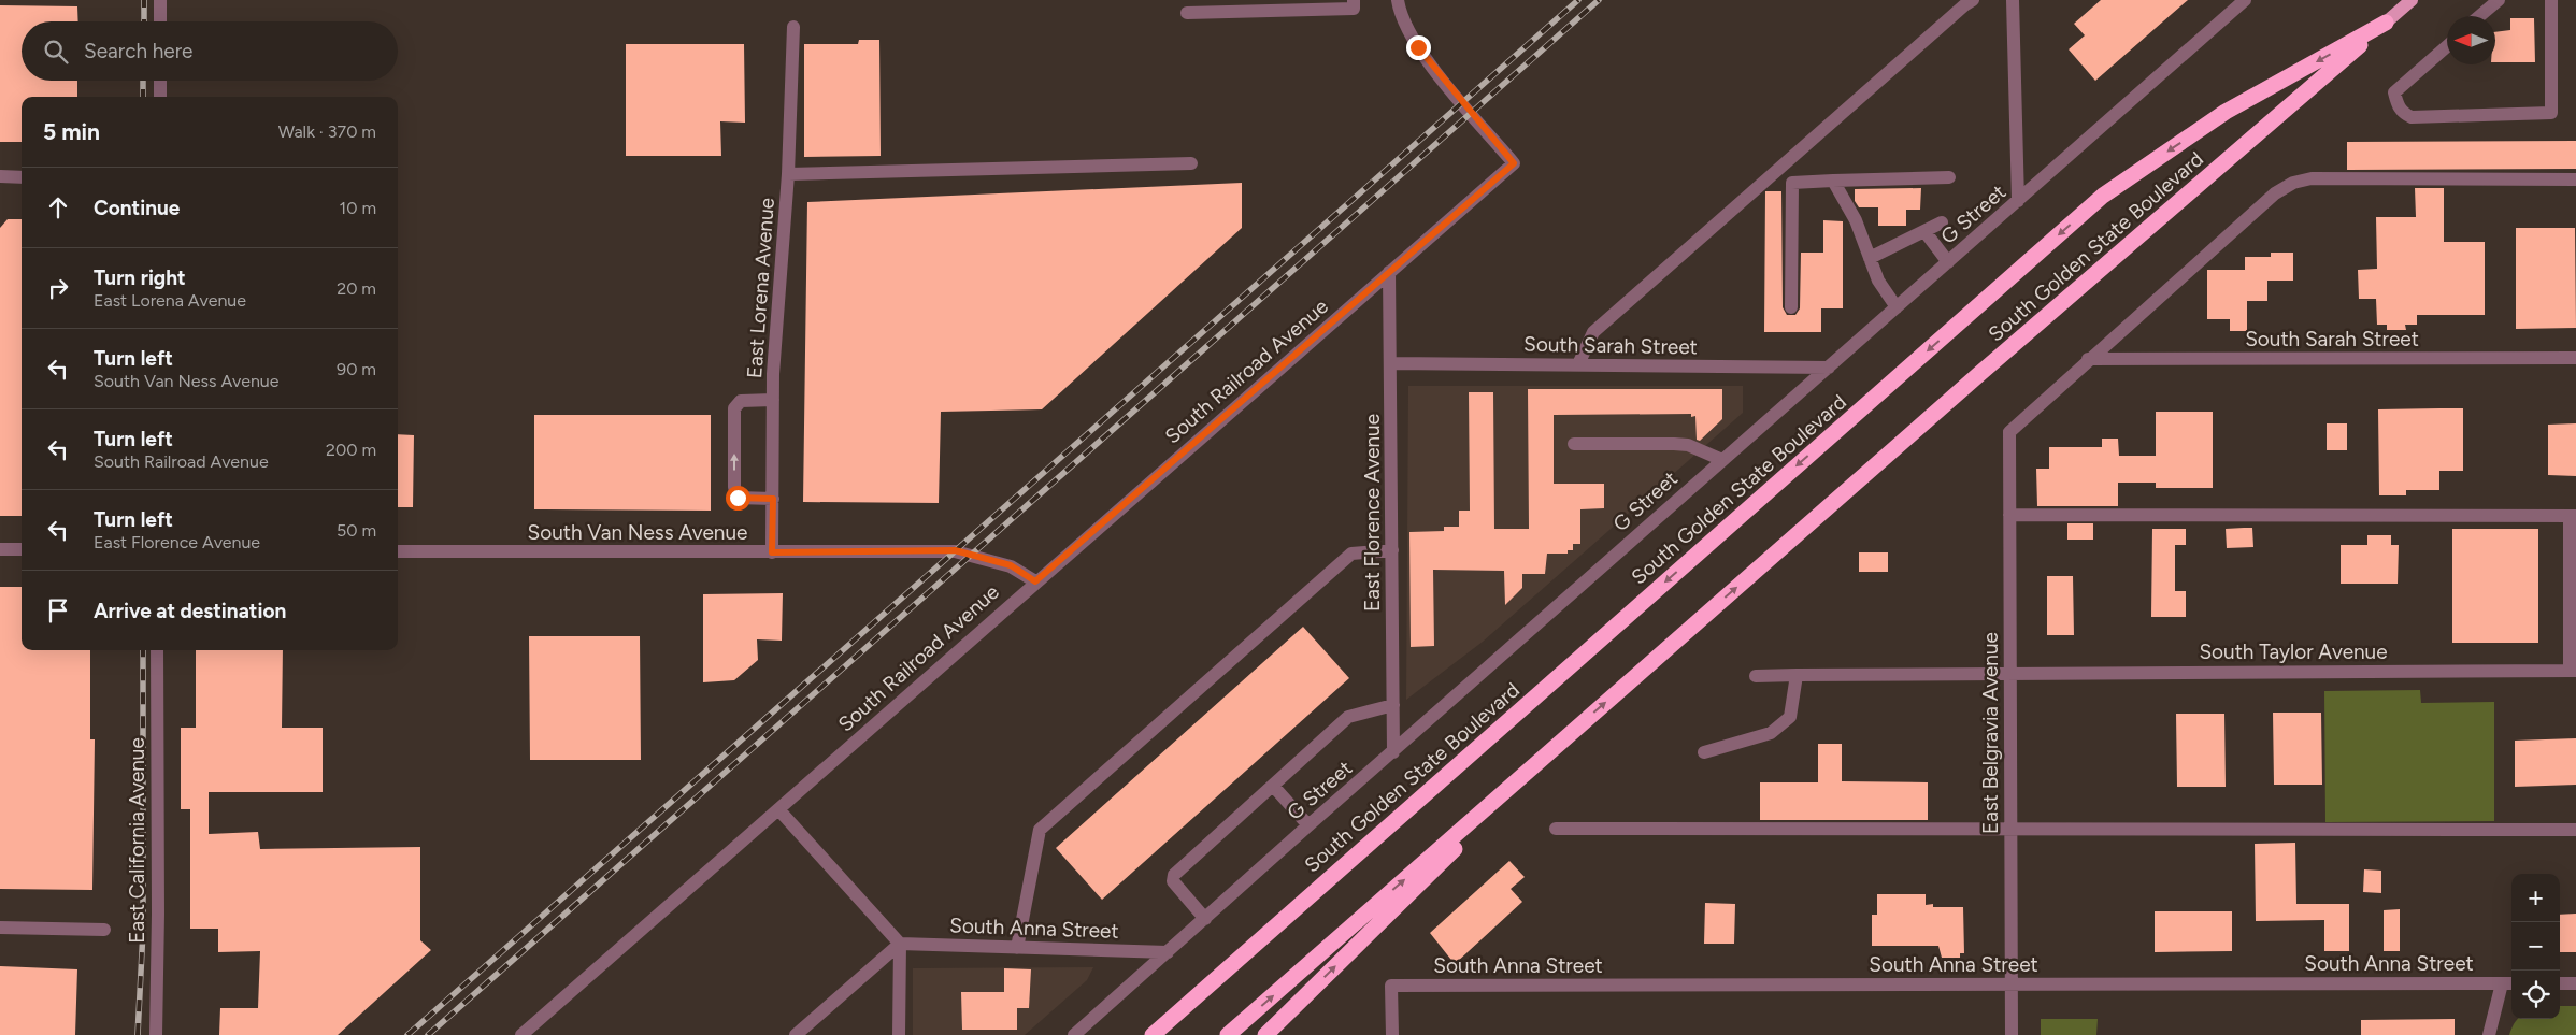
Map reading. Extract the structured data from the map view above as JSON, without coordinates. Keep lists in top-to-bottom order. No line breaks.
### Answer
{"streets":{"highway":["South Golden State Boulevard"],"street":["G Street","East Lorena Avenue","South Sarah Street","South Railroad Avenue","East Florence Avenue","South Van Ness Avenue","South Taylor Avenue","East Belgravia Avenue","East California Avenue","South Anna Street"]},"crossings":[["G Street","South Sarah Street"],["G Street","East Florence Avenue"],["G Street","South Anna Street"],["East Lorena Avenue","South Van Ness Avenue"],["South Sarah Street","East Florence Avenue"],["South Sarah Street","East Belgravia Avenue"],["South Railroad Avenue","East Florence Avenue"],["South Railroad Avenue","South Van Ness Avenue"],["South Taylor Avenue","East Belgravia Avenue"],["East Belgravia Avenue","South Anna Street"]],"north":"left","page":{"search":"Search here","heading":["5 min","Walk · 370 m"],"list":[["Continue","10 m"],["Turn right","East Lorena Avenue","20 m"],["Turn left","South Van Ness Avenue","90 m"],["Turn left","South Railroad Avenue","200 m"],["Turn left","East Florence Avenue","50 m"],"Arrive at destination"],"map_buttons":["+","−"]}}
